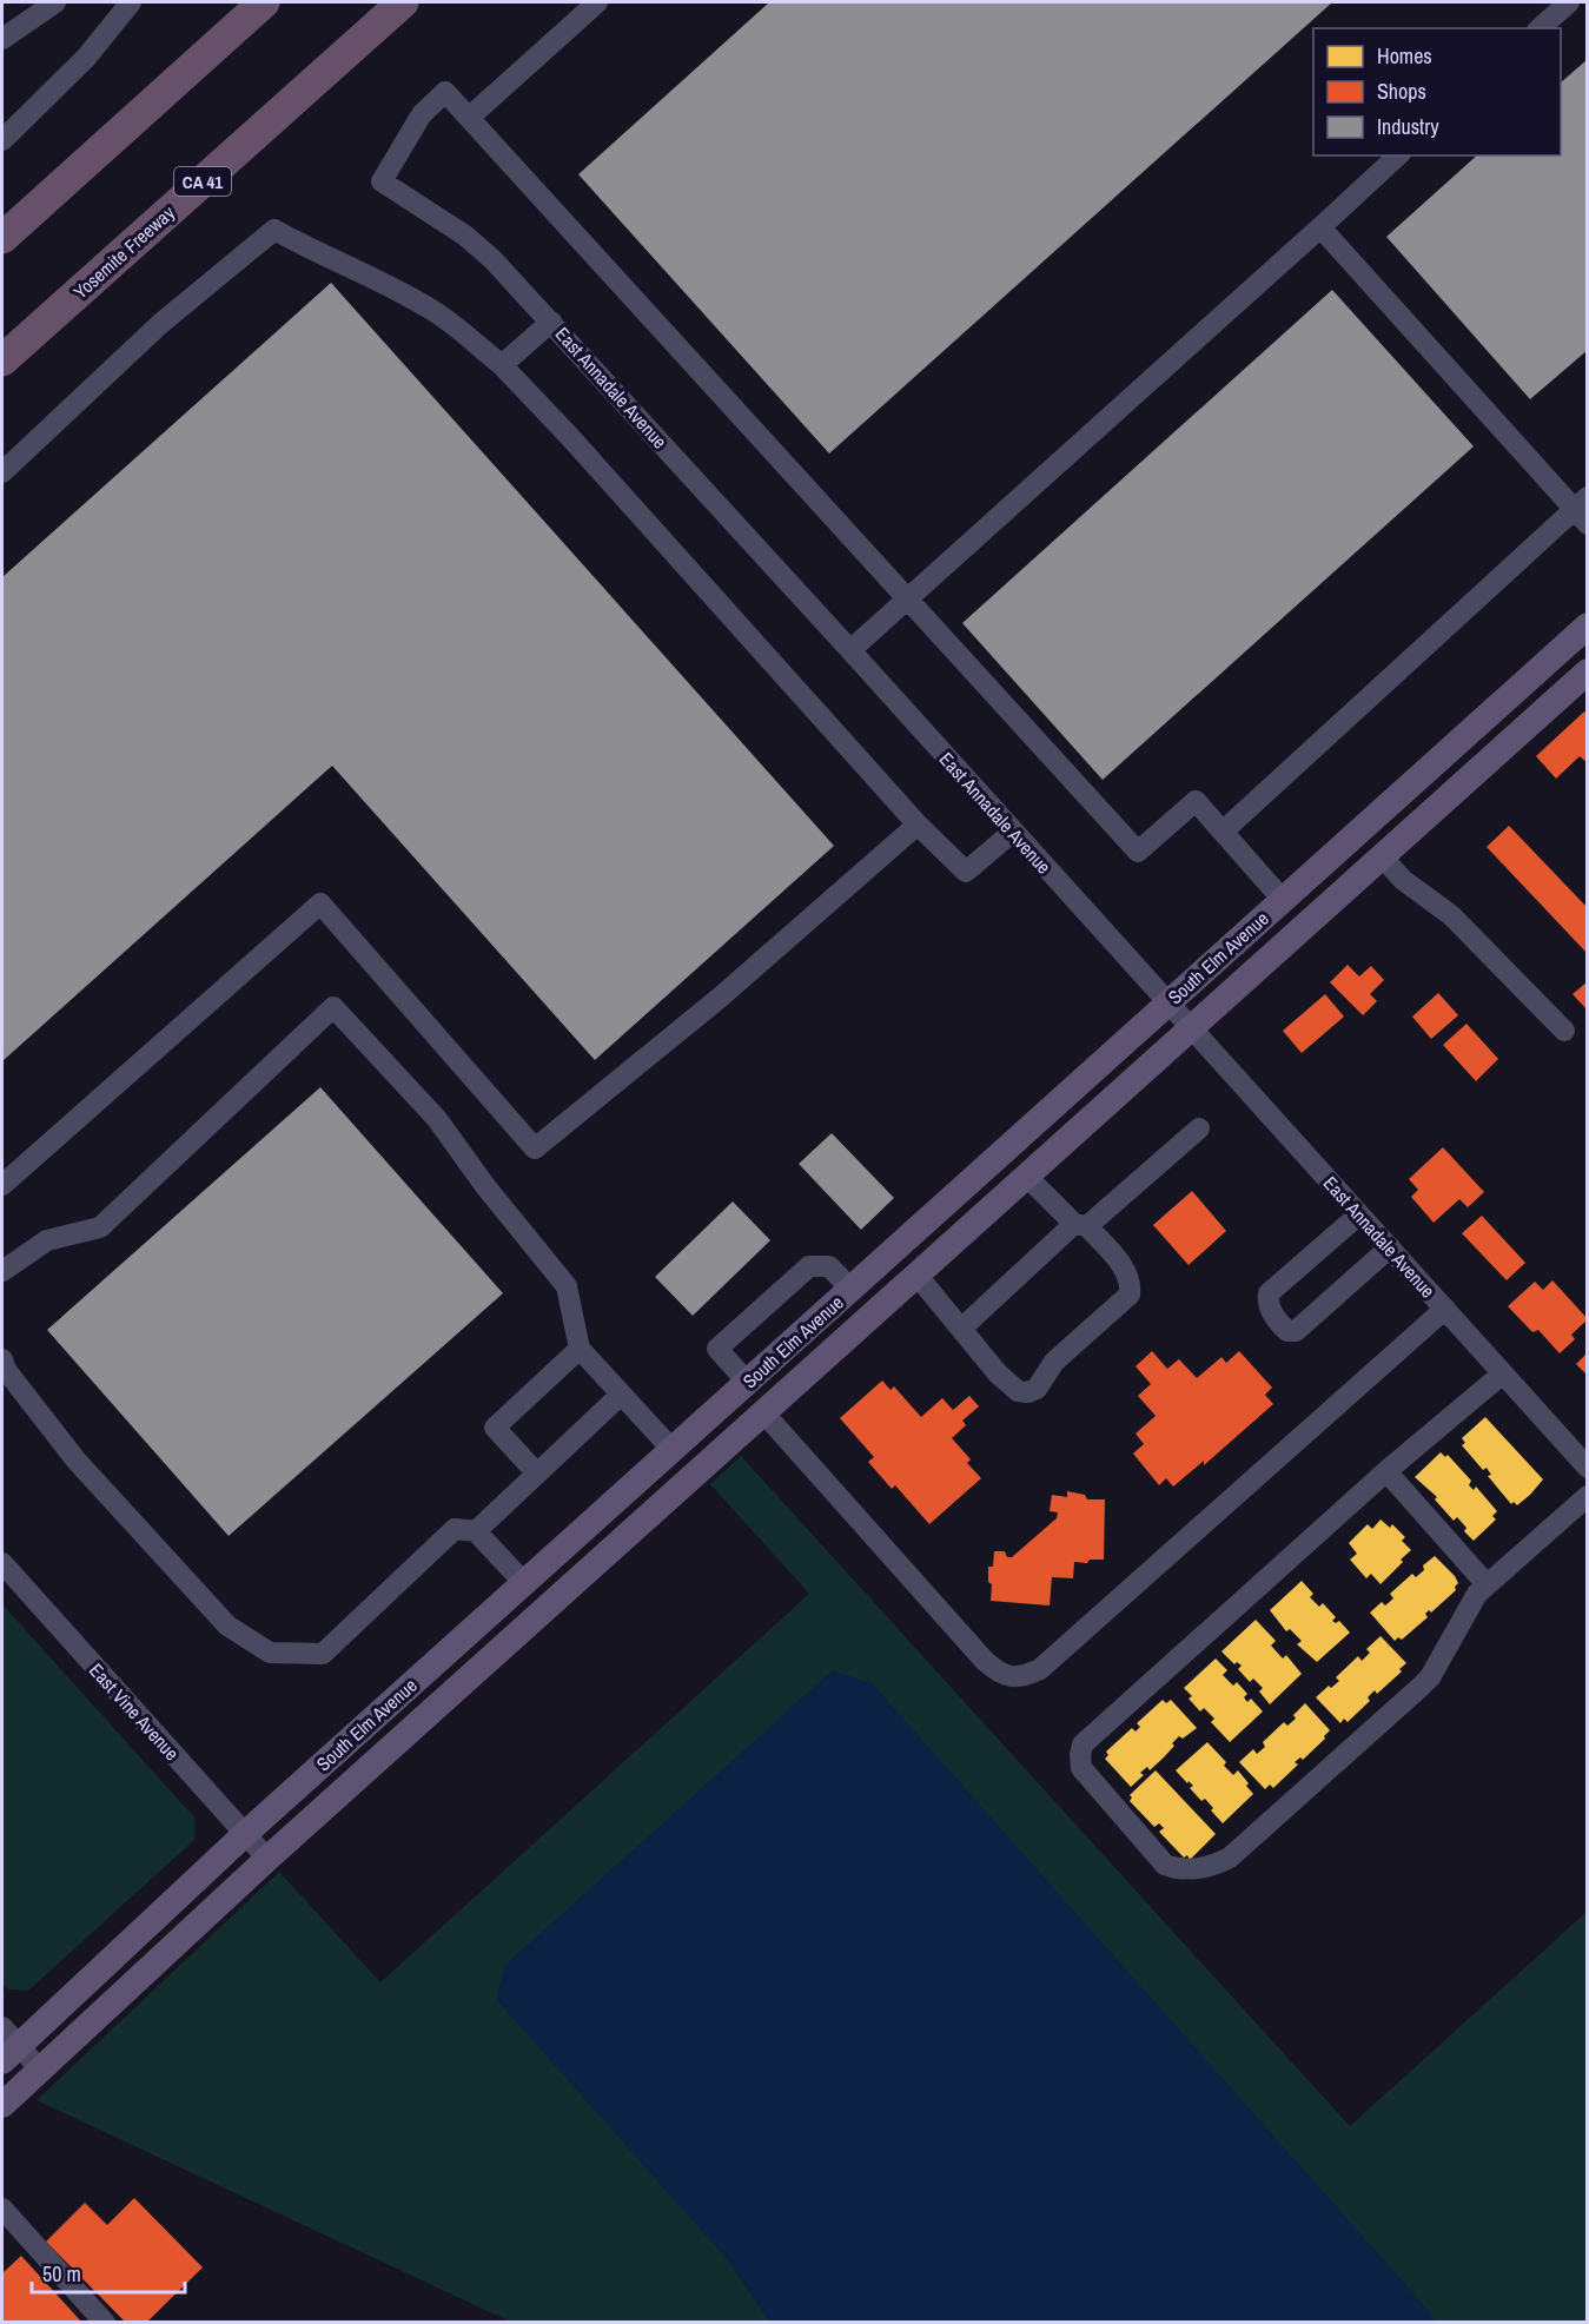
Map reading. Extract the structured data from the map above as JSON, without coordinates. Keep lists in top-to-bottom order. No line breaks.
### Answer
{"streets":{"highway":["CA 41","Yosemite Freeway"],"main road":["South Elm Avenue"],"street":["East Annadale Avenue","East Vine Avenue"]},"crossings":[["East Annadale Avenue","South Elm Avenue"],["South Elm Avenue","East Vine Avenue"]],"legend":["Homes","Shops","Industry"],"scale_bar":"50 m"}
